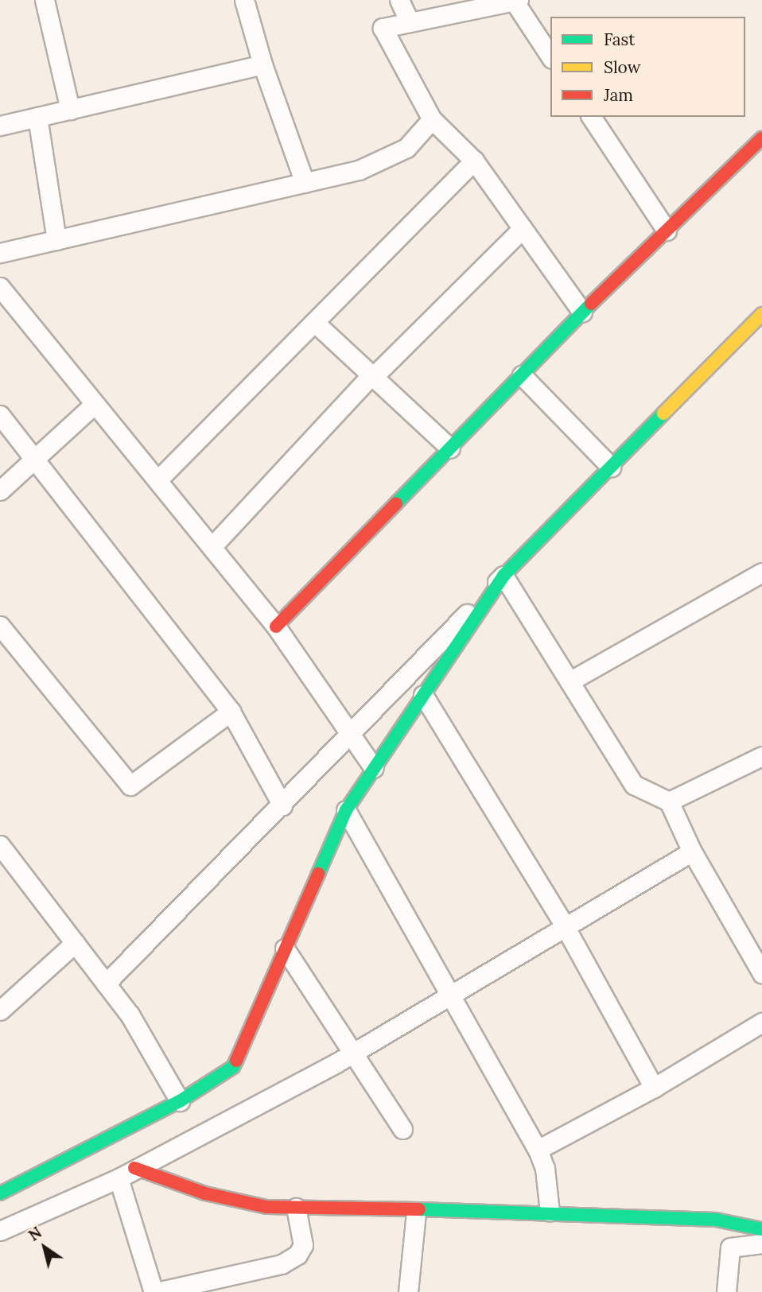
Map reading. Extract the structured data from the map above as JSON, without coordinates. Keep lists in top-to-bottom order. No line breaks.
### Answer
{"legend":["Fast","Slow","Jam"],"north":"top left"}
